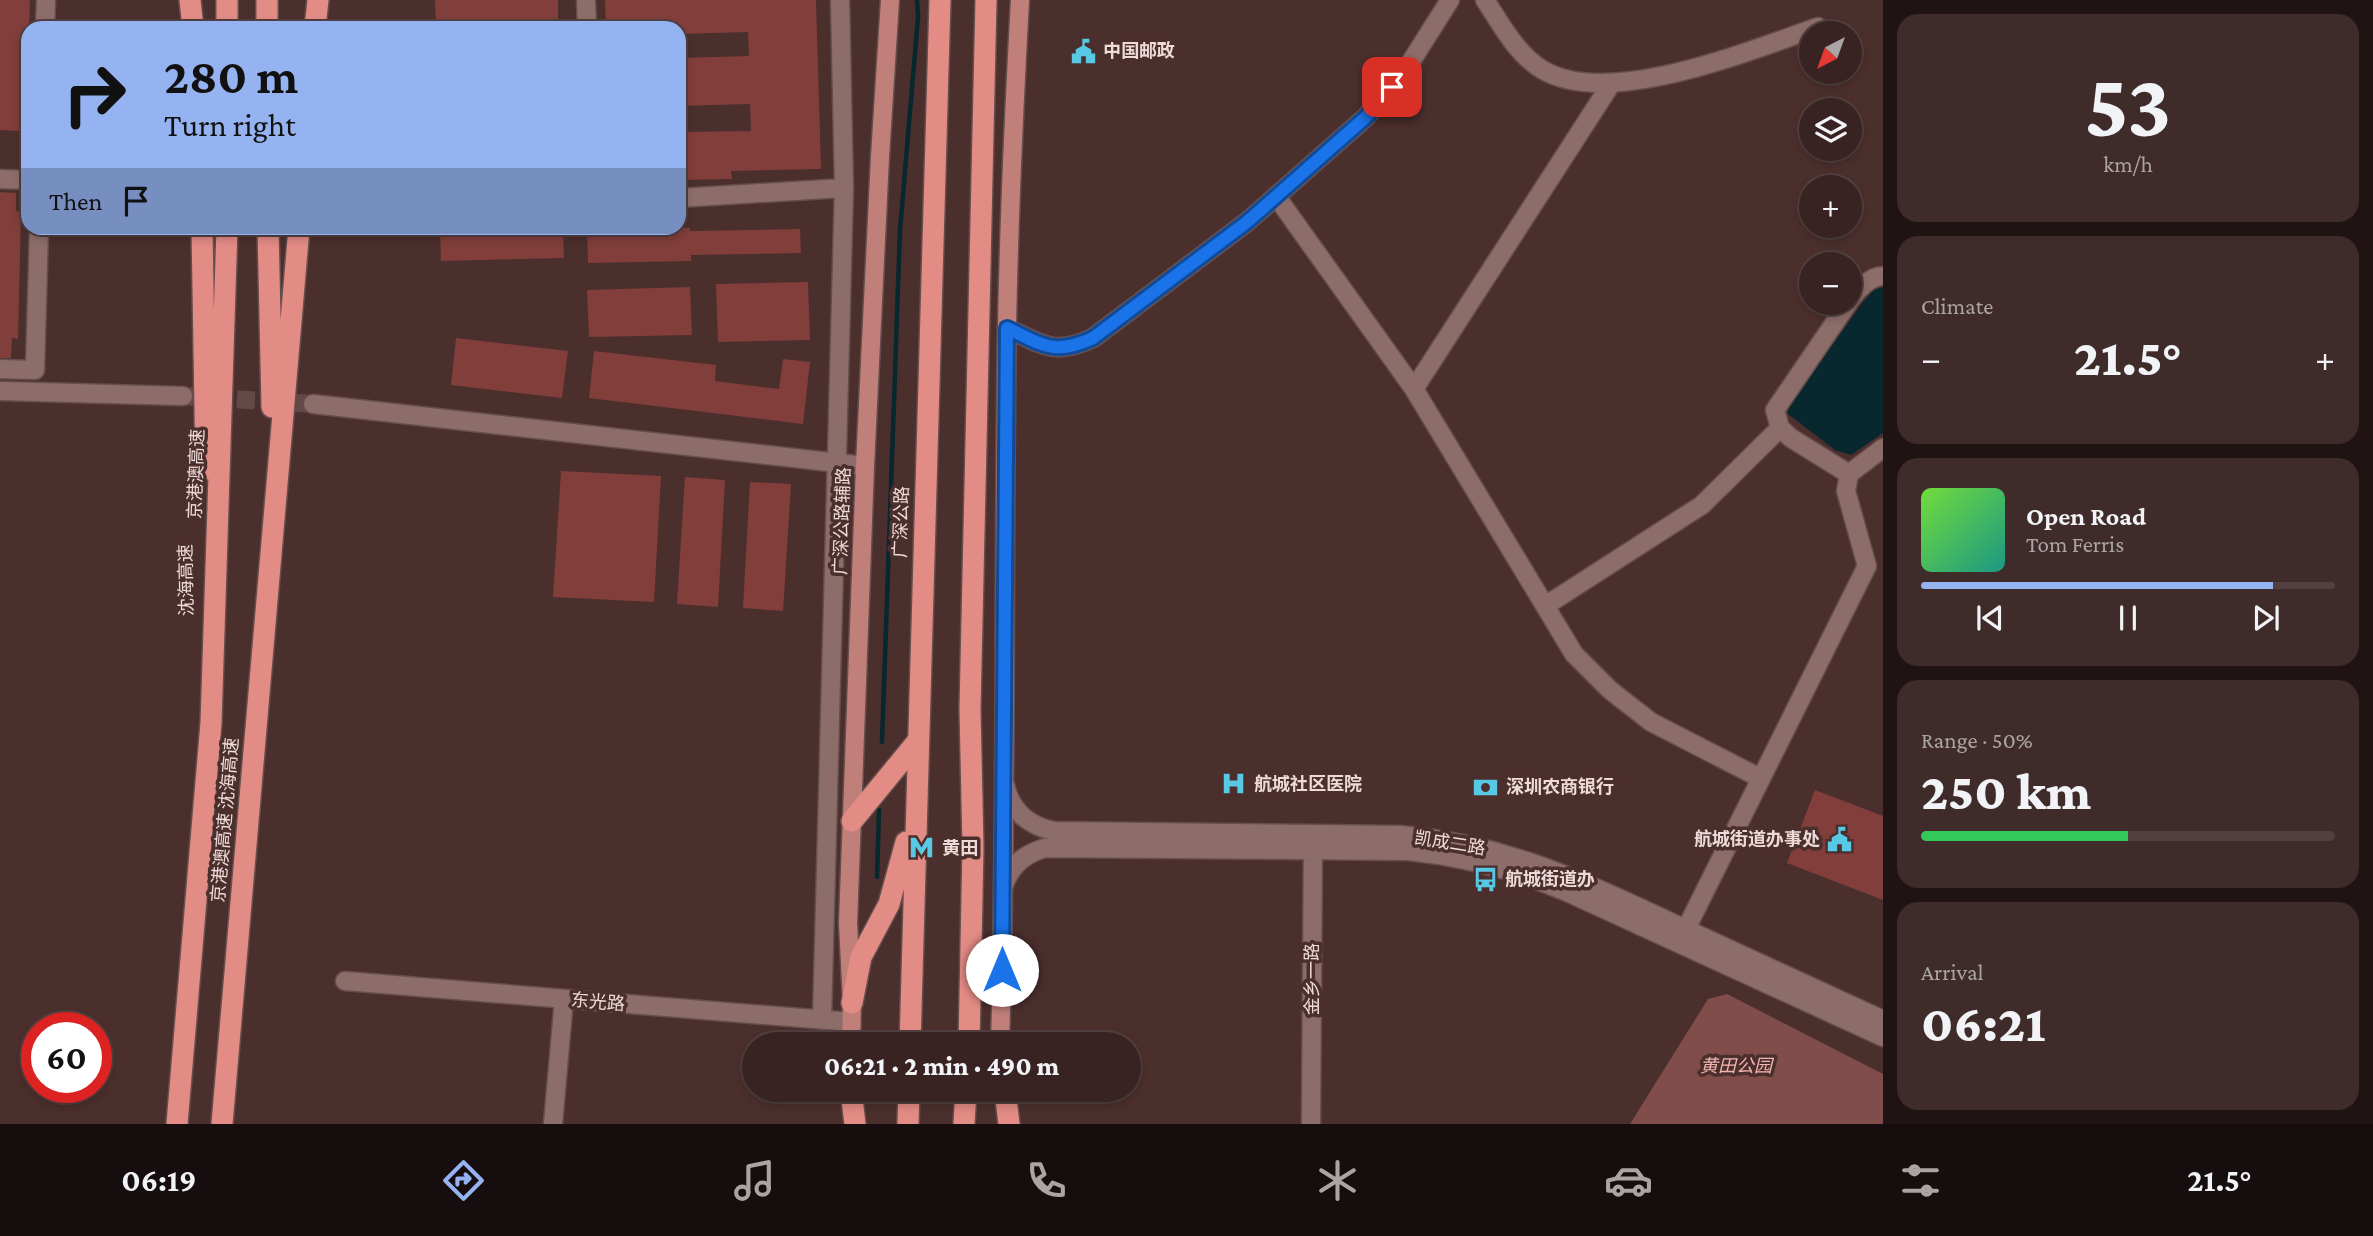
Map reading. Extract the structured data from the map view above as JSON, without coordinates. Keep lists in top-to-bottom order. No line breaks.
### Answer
{"streets":{"highway":["京港澳高速","广深公路","沈海高速","京港澳高速 沈海高速"],"main road":["广深公路辅路"],"street":["凯成二路","金乡一路","东光路"]},"crossings":[["京港澳高速","沈海高速"],["京港澳高速","京港澳高速 沈海高速"],["广深公路辅路","东光路"],["沈海高速","京港澳高速 沈海高速"],["凯成二路","金乡一路"]],"parks":["黄田公园"],"places":{"public building":["中国邮政","航城街道办事处"],"hospital":["航城社区医院"],"bank":["深圳农商银行"],"metro station":["黄田"],"bus stop":["航城街道办"]},"north":"bottom left","page":{"tile":[["53","km/h"],"Climate",["Range · 50%","250 km"],["Arrival","06:21"]],"map_buttons":["+","−"],"turn":["280 m","Turn right"],"then":"Then","heat":["−","21.5°","+"],"song":["Open Road","Tom Ferris"],"limit":"60","trip":"06:21 · 2 min · 490 m","tabs":["06:19","21.5°"]}}
